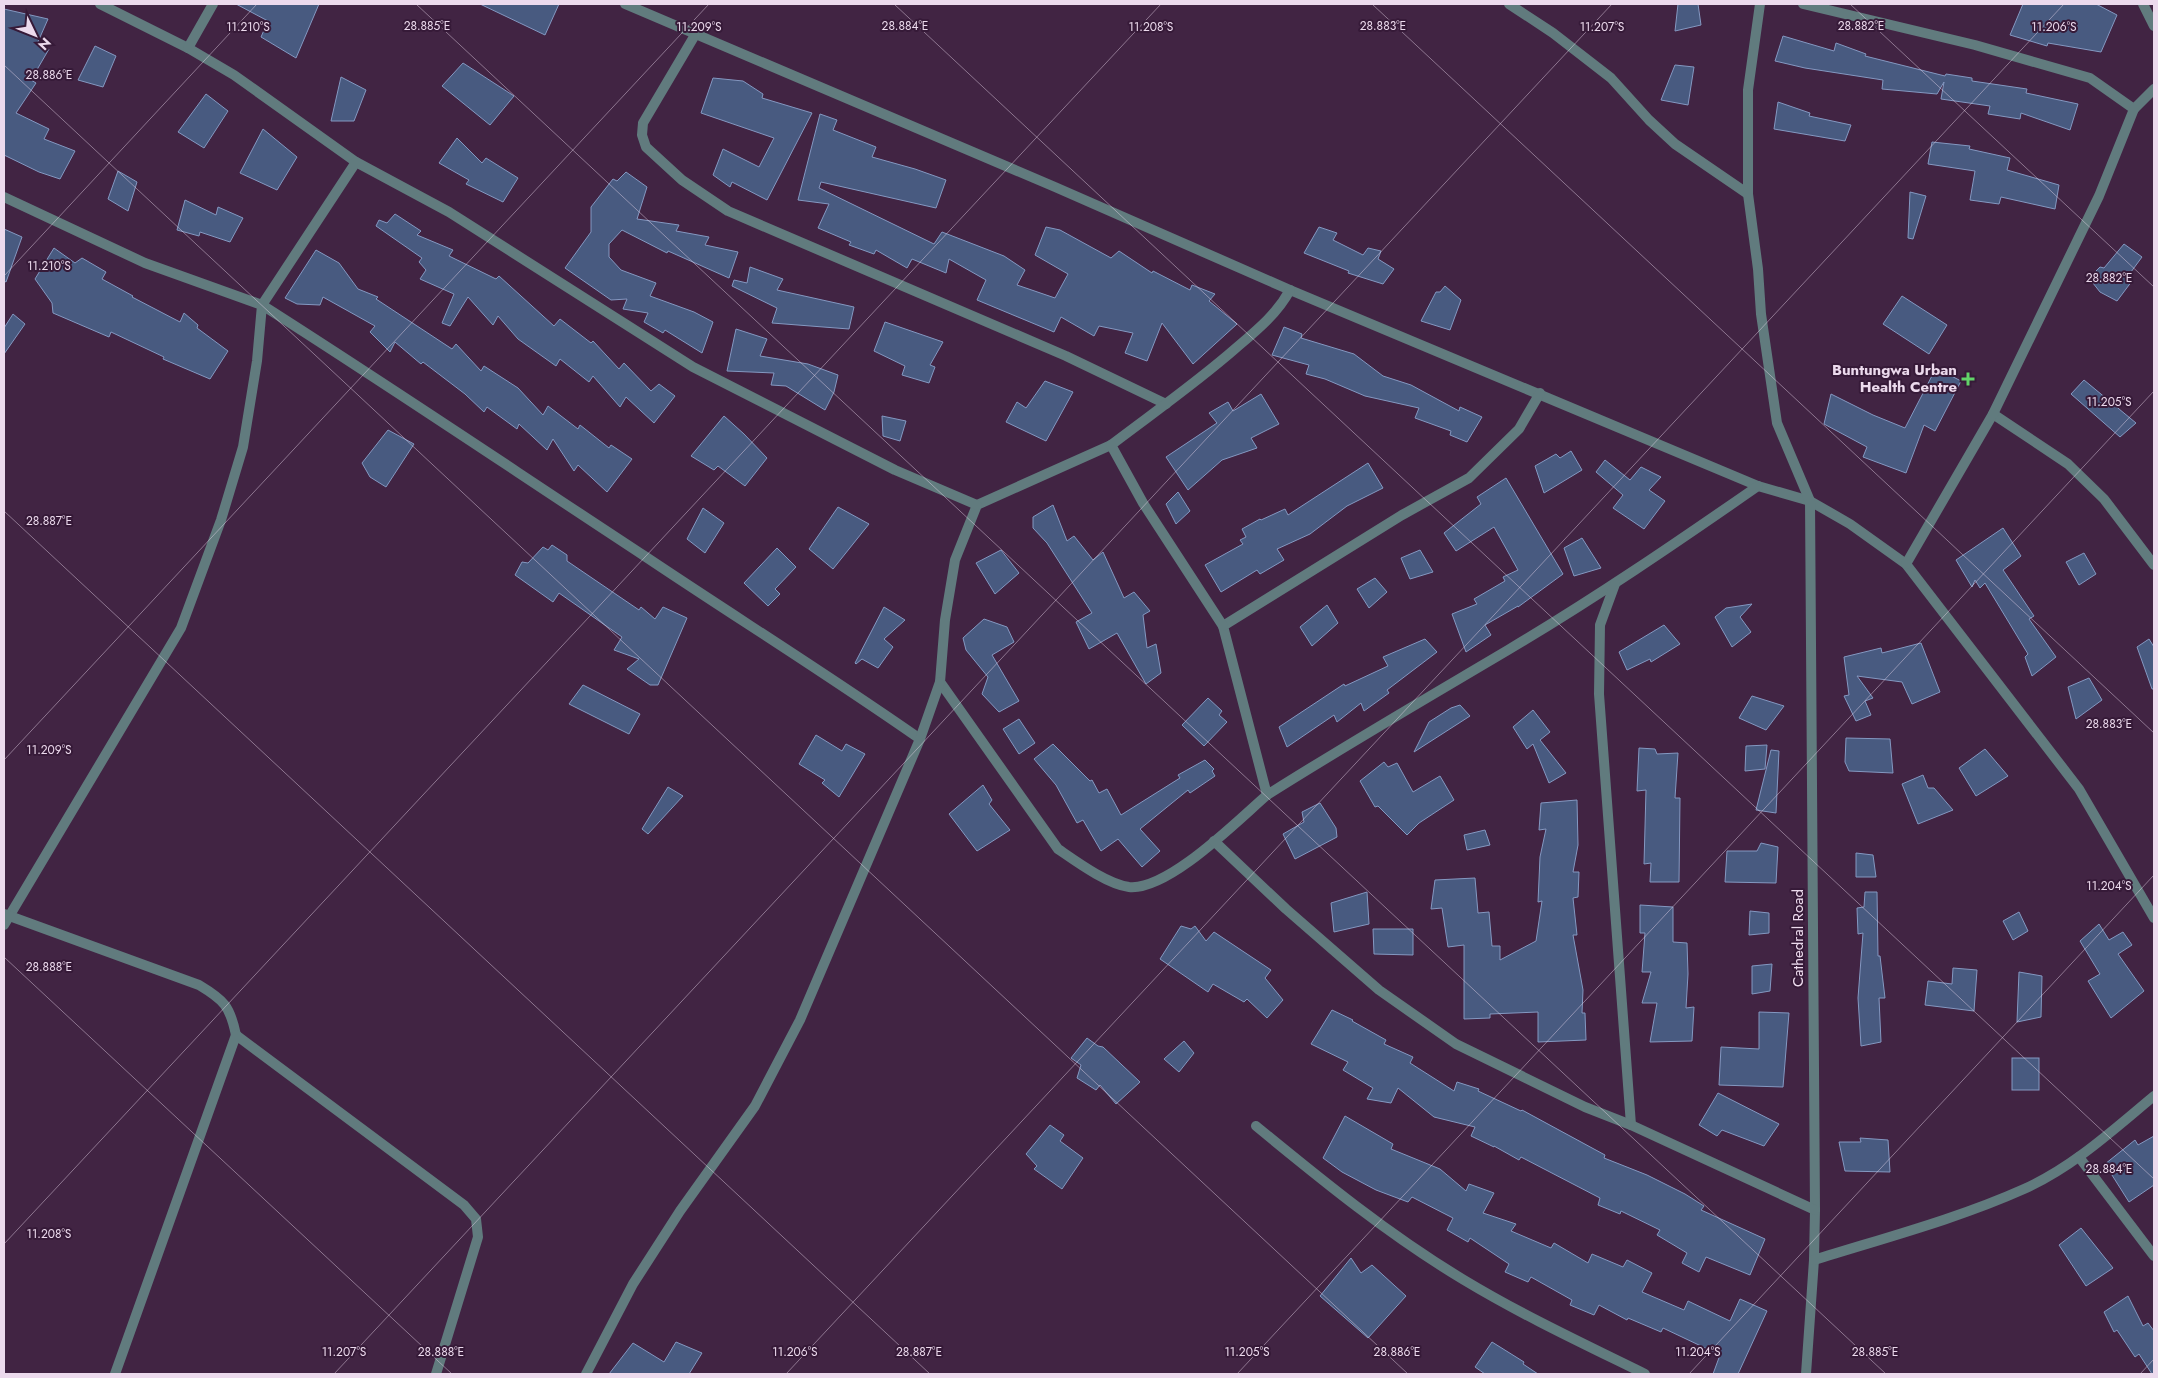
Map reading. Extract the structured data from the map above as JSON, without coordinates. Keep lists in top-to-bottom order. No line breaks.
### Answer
{"streets":{"street":["Cathedral Road"]},"places":{"health":["Buntungwa Urban Health Centre"]},"north":"bottom right","coordinates":["28.885°E","28.884°E","28.883°E","28.882°E","11.210°S","11.209°S","11.208°S","11.207°S","11.206°S","28.886°E","11.205°S","28.887°E","11.204°S","28.888°E"]}
